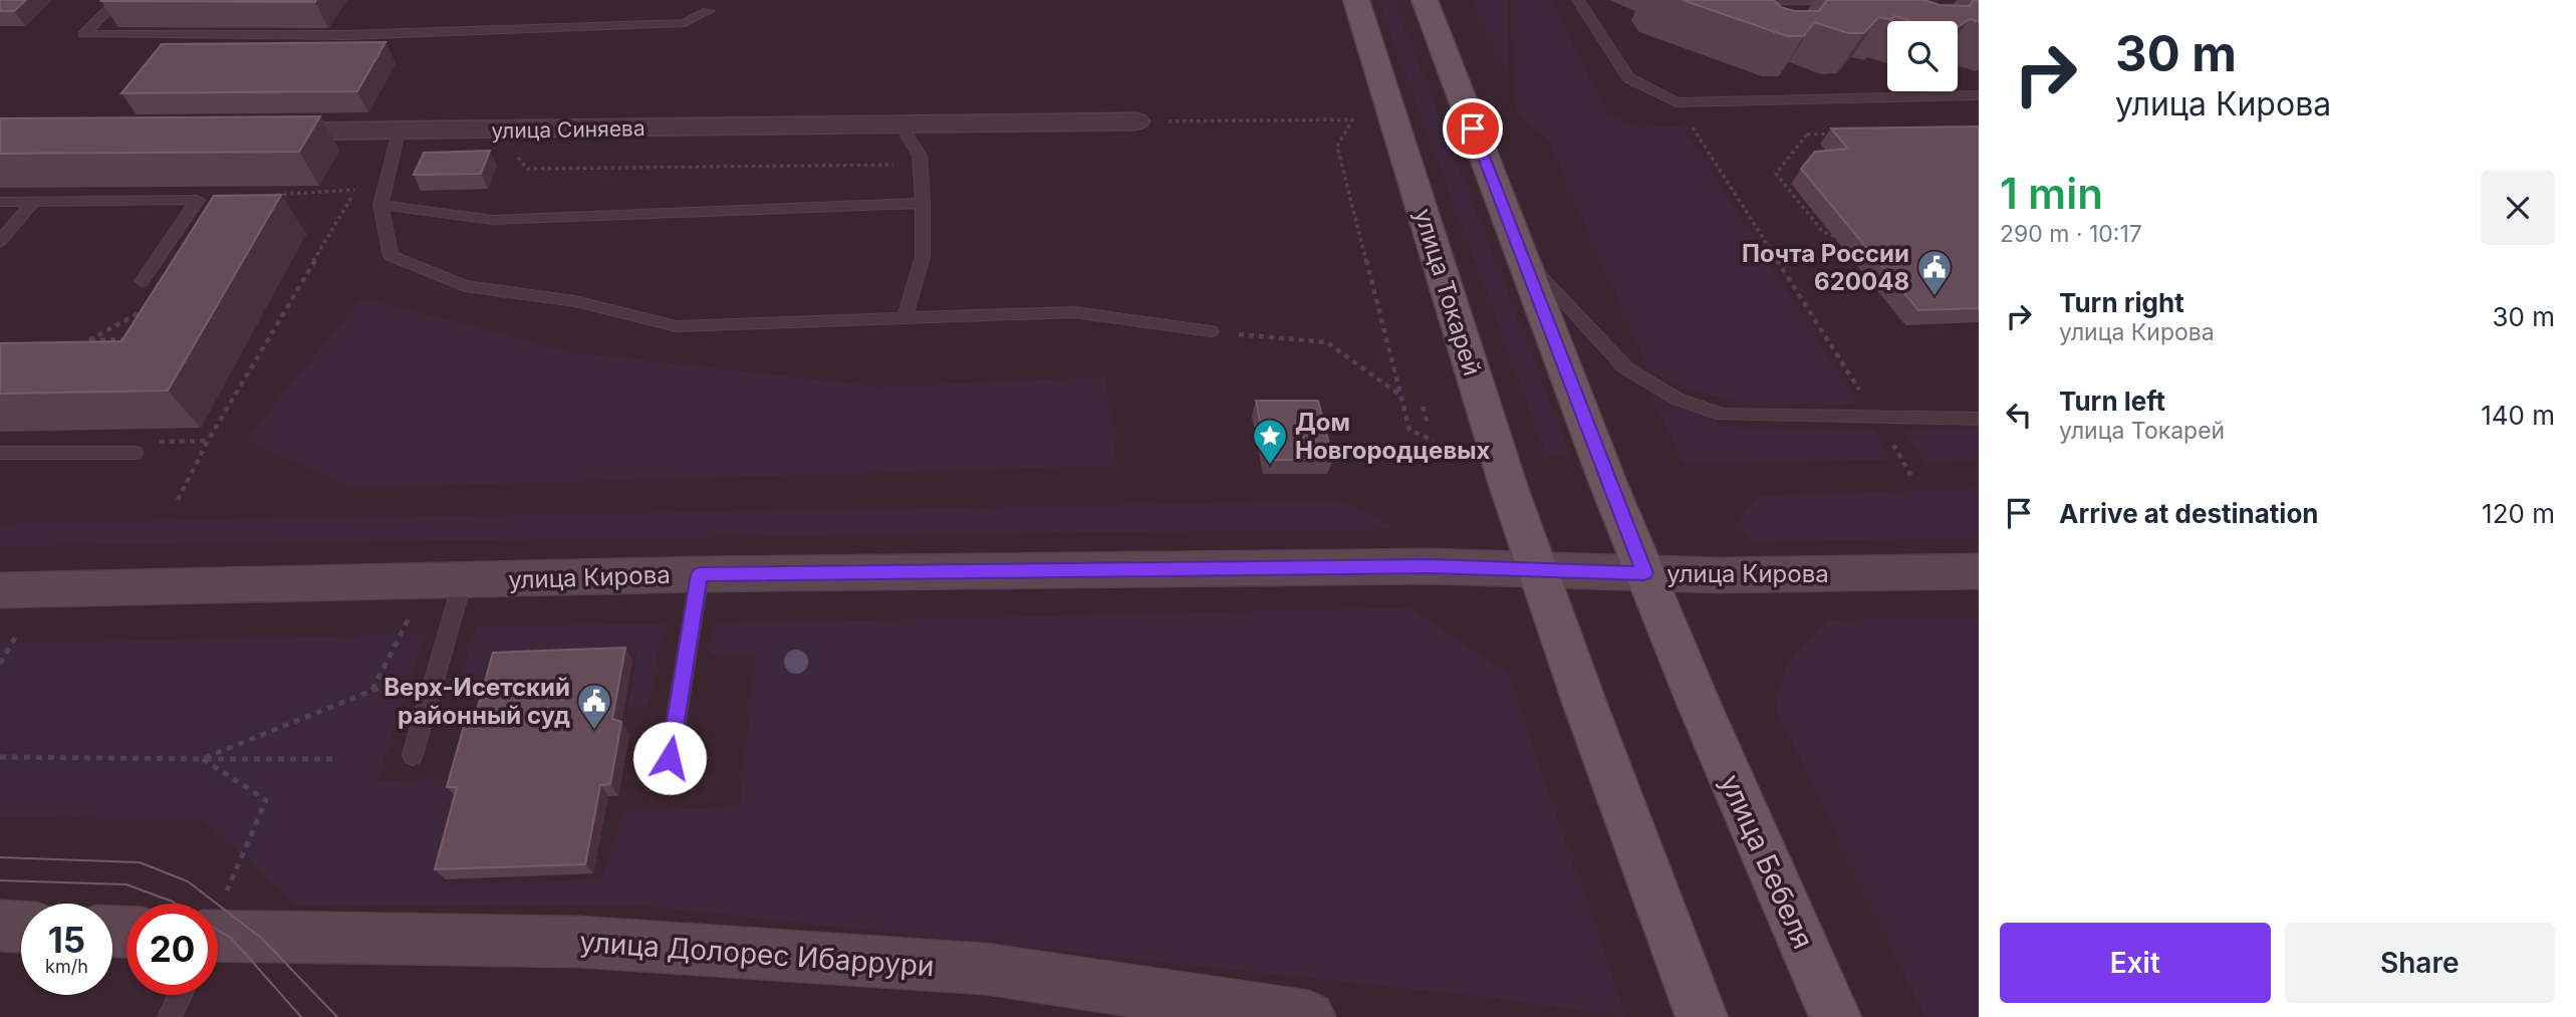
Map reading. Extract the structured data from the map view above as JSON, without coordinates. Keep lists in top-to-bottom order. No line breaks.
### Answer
{"streets":{"main road":["улица Токарей","улица Кирова","улица Бебеля","улица Долорес Ибаррури"],"street":["улица Синяева"]},"crossings":[["улица Токарей","улица Кирова"],["улица Кирова","улица Бебеля"]],"places":{"public building":["Почта России 620048","Верх-Исетский районный суд"],"place":["Дом Новгородцевых"]},"page":{"turn":["30 m","улица Кирова"],"heading":["1 min","290 m · 10:17"],"list":[{"name":"Turn right","note":"улица Кирова","value":"30 m"},{"name":"Turn left","note":"улица Токарей","value":"140 m"},{"name":"Arrive at destination","value":"120 m"}],"speed":"15 km/h","limit":"20","buttons":["Exit","Share"]}}
